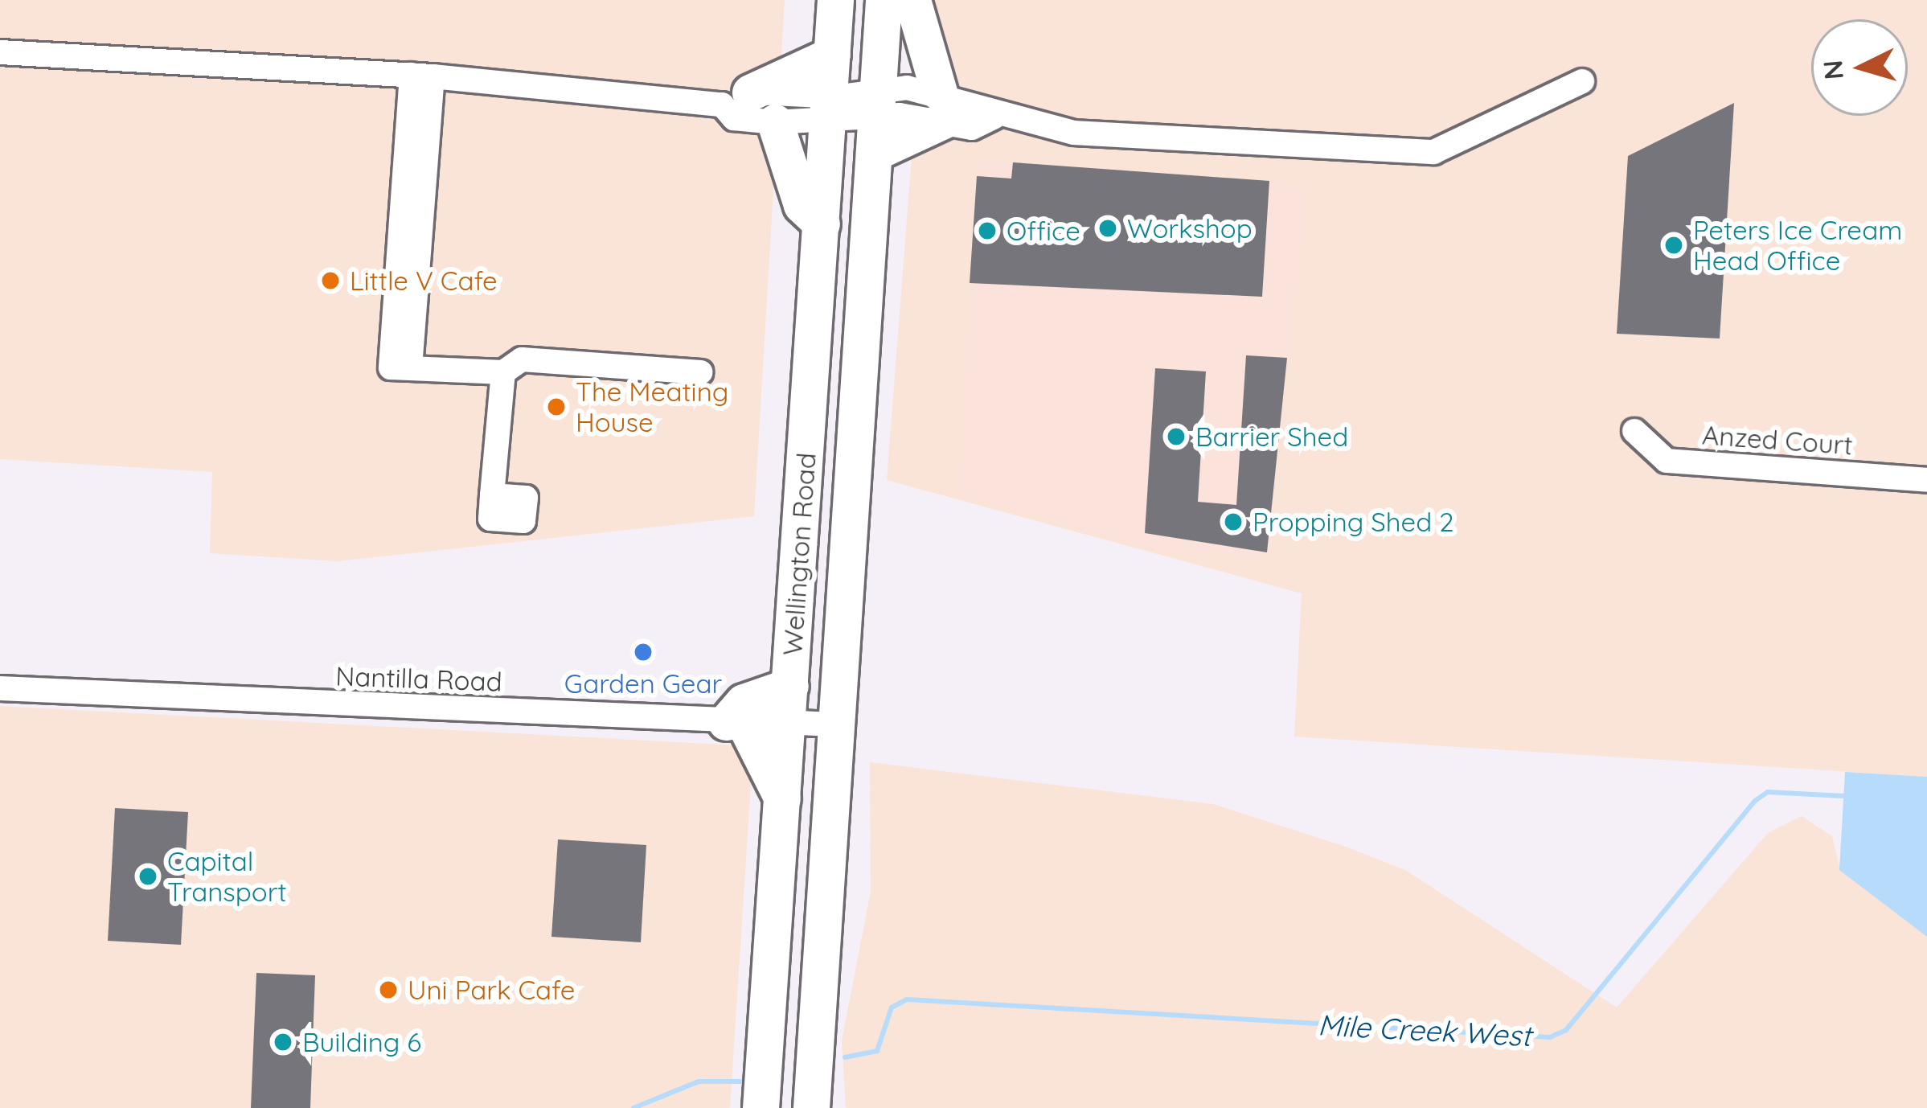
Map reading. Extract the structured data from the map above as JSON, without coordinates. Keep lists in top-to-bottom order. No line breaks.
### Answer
{"streets":{"highway":["Wellington Road"],"street":["Anzed Court","Nantilla Road"]},"crossings":[["Wellington Road","Nantilla Road"]],"water":["Mile Creek West"],"places":["Workshop","Office","Peters Ice Cream Head Office","Little V Cafe","The Meating House","Barrier Shed","Propping Shed 2","Garden Gear","Capital Transport","Uni Park Cafe","Building 6"],"north":"left"}
